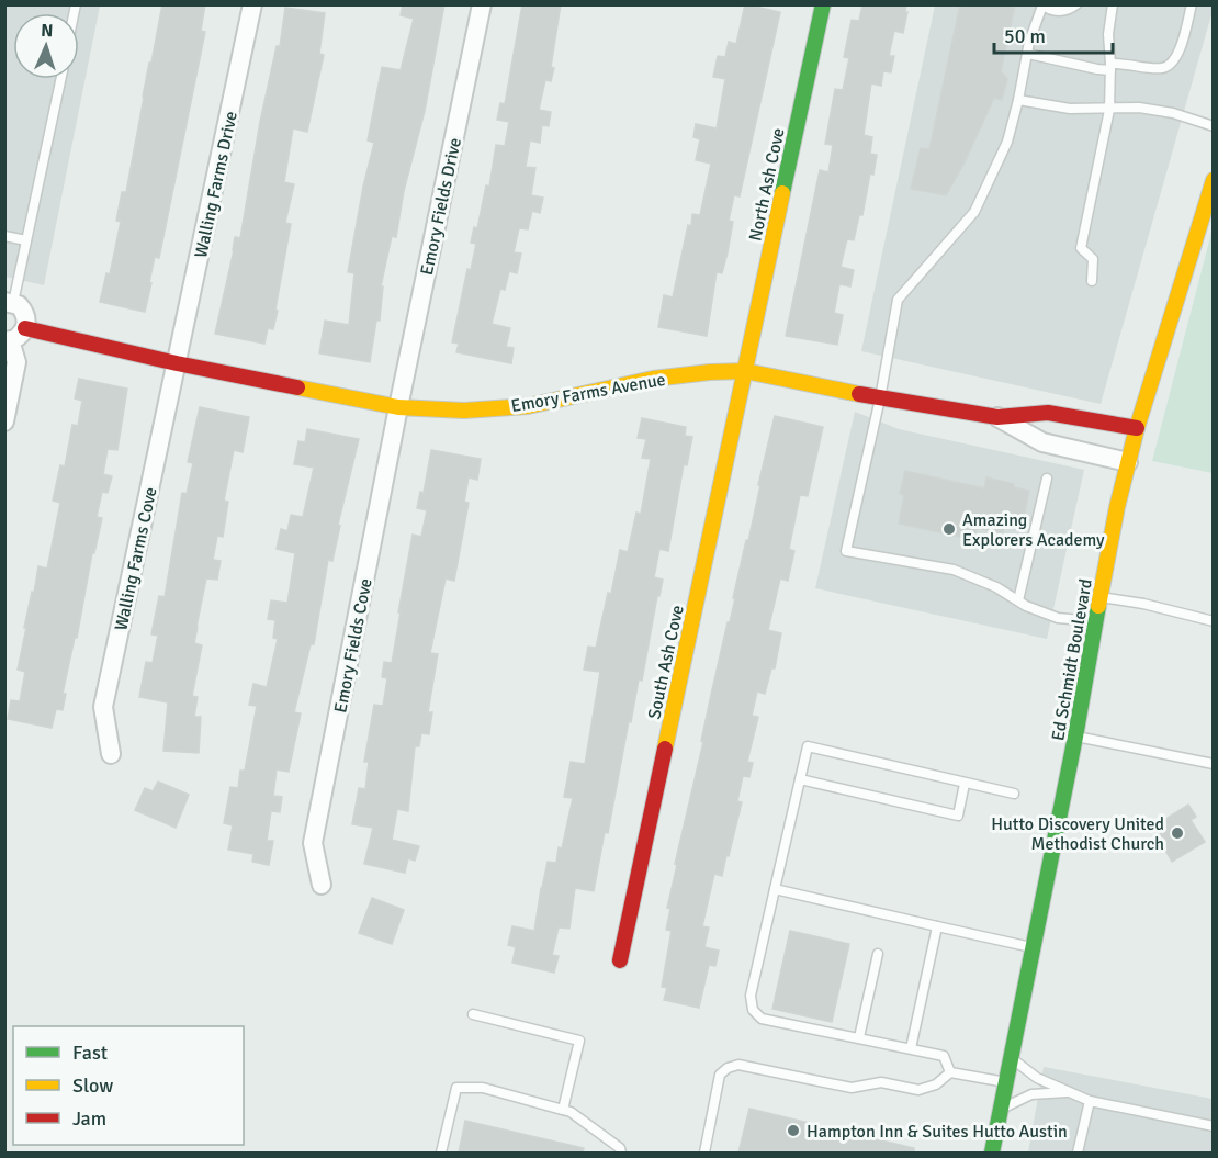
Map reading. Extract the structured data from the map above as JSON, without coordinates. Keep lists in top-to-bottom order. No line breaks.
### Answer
{"streets":{"street":["Walling Farms Drive","North Ash Cove","Emory Fields Drive","Emory Farms Avenue","Walling Farms Cove","Emory Fields Cove","Ed Schmidt Boulevard","South Ash Cove"]},"crossings":[["Walling Farms Drive","Emory Farms Avenue"],["Walling Farms Drive","Walling Farms Cove"],["North Ash Cove","Emory Farms Avenue"],["North Ash Cove","South Ash Cove"],["Emory Fields Drive","Emory Farms Avenue"],["Emory Fields Drive","Emory Fields Cove"],["Emory Farms Avenue","Walling Farms Cove"],["Emory Farms Avenue","Emory Fields Cove"],["Emory Farms Avenue","Ed Schmidt Boulevard"],["Emory Farms Avenue","South Ash Cove"]],"places":["Amazing Explorers Academy","Hutto Discovery United Methodist Church","Hampton Inn & Suites Hutto Austin"],"legend":["Fast","Slow","Jam"],"scale_bar":"50 m","north":"top"}
